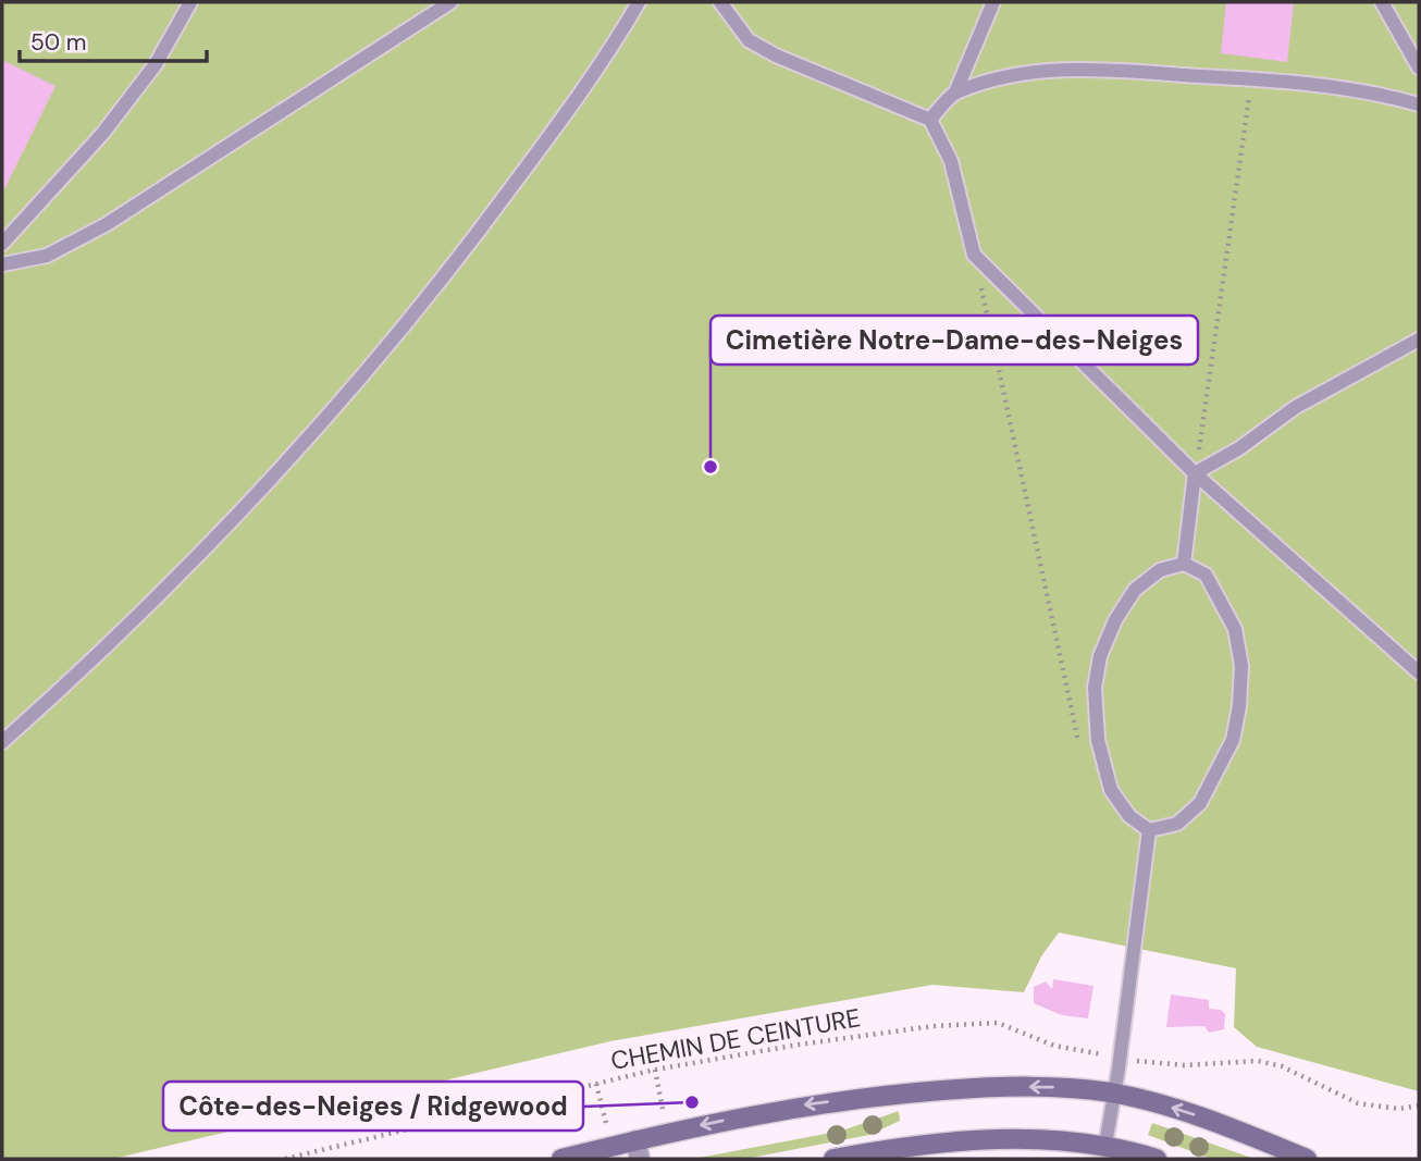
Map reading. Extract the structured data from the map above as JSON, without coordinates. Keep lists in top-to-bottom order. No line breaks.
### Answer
{"streets":{"path":["CHEMIN DE CEINTURE"]},"places":["Cimetière Notre-Dame-des-Neiges","Côte-des-Neiges / Ridgewood"],"scale_bar":"50 m"}
